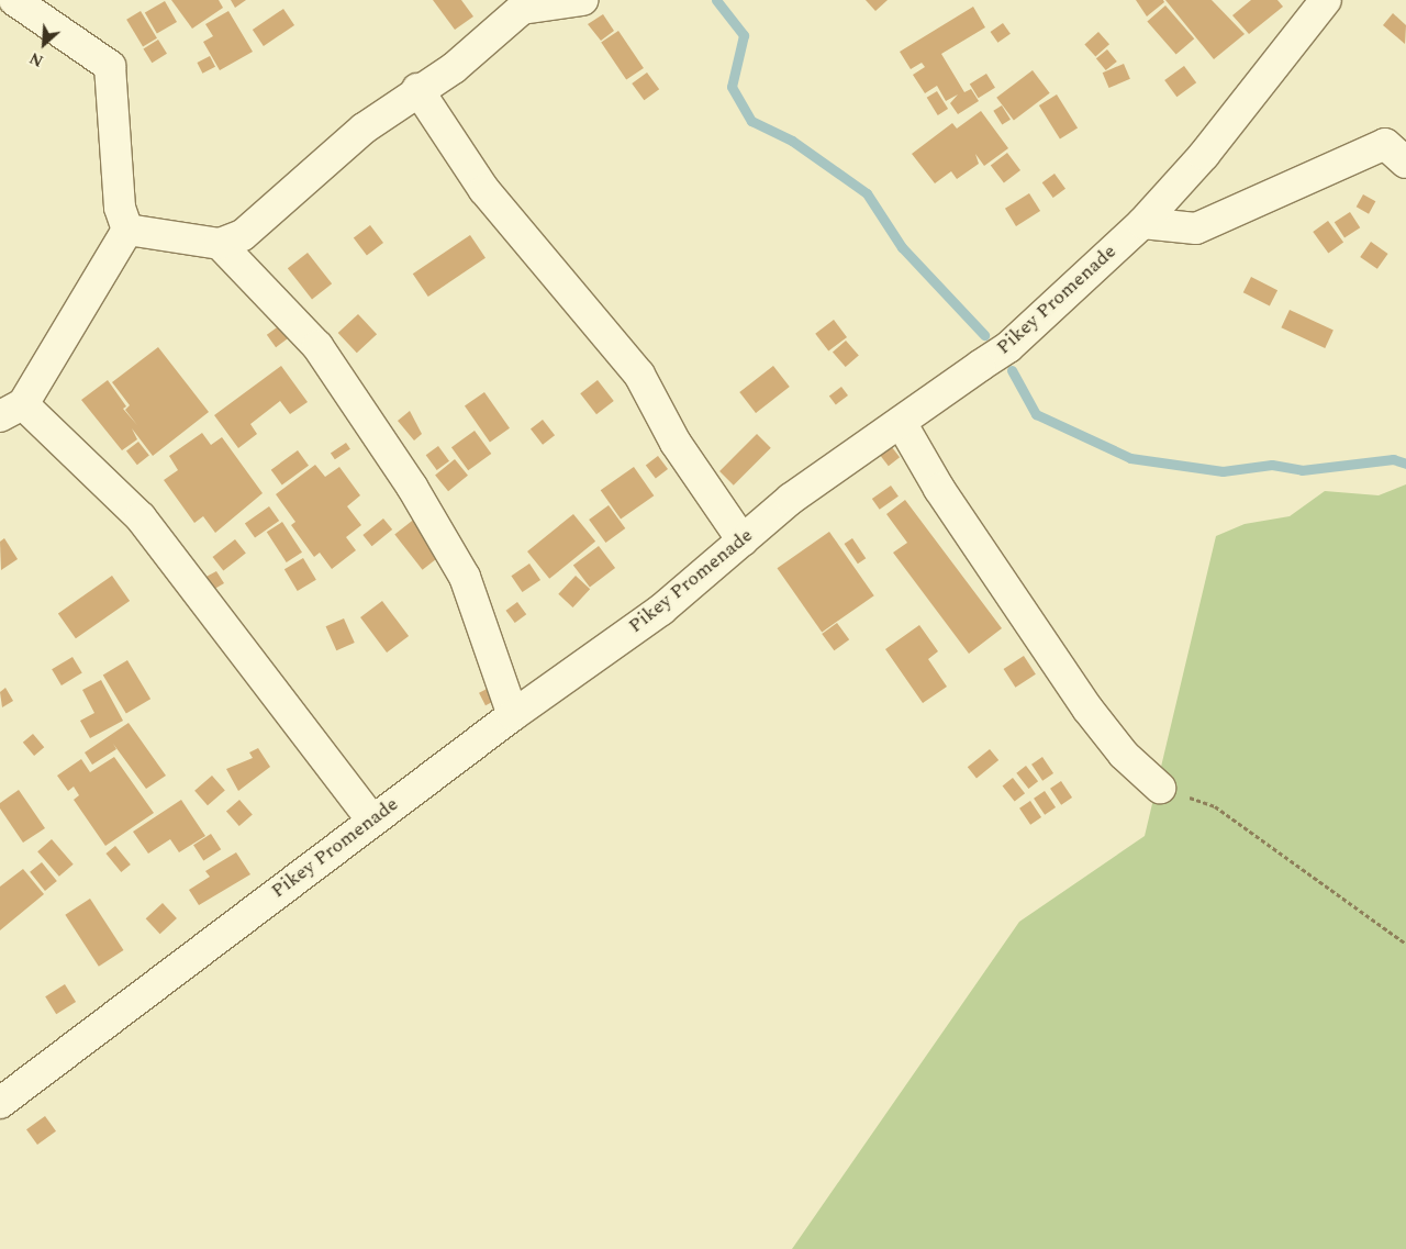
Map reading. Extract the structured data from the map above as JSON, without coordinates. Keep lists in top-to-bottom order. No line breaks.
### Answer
{"streets":{"street":["Pikey Promenade"]},"north":"bottom left"}
